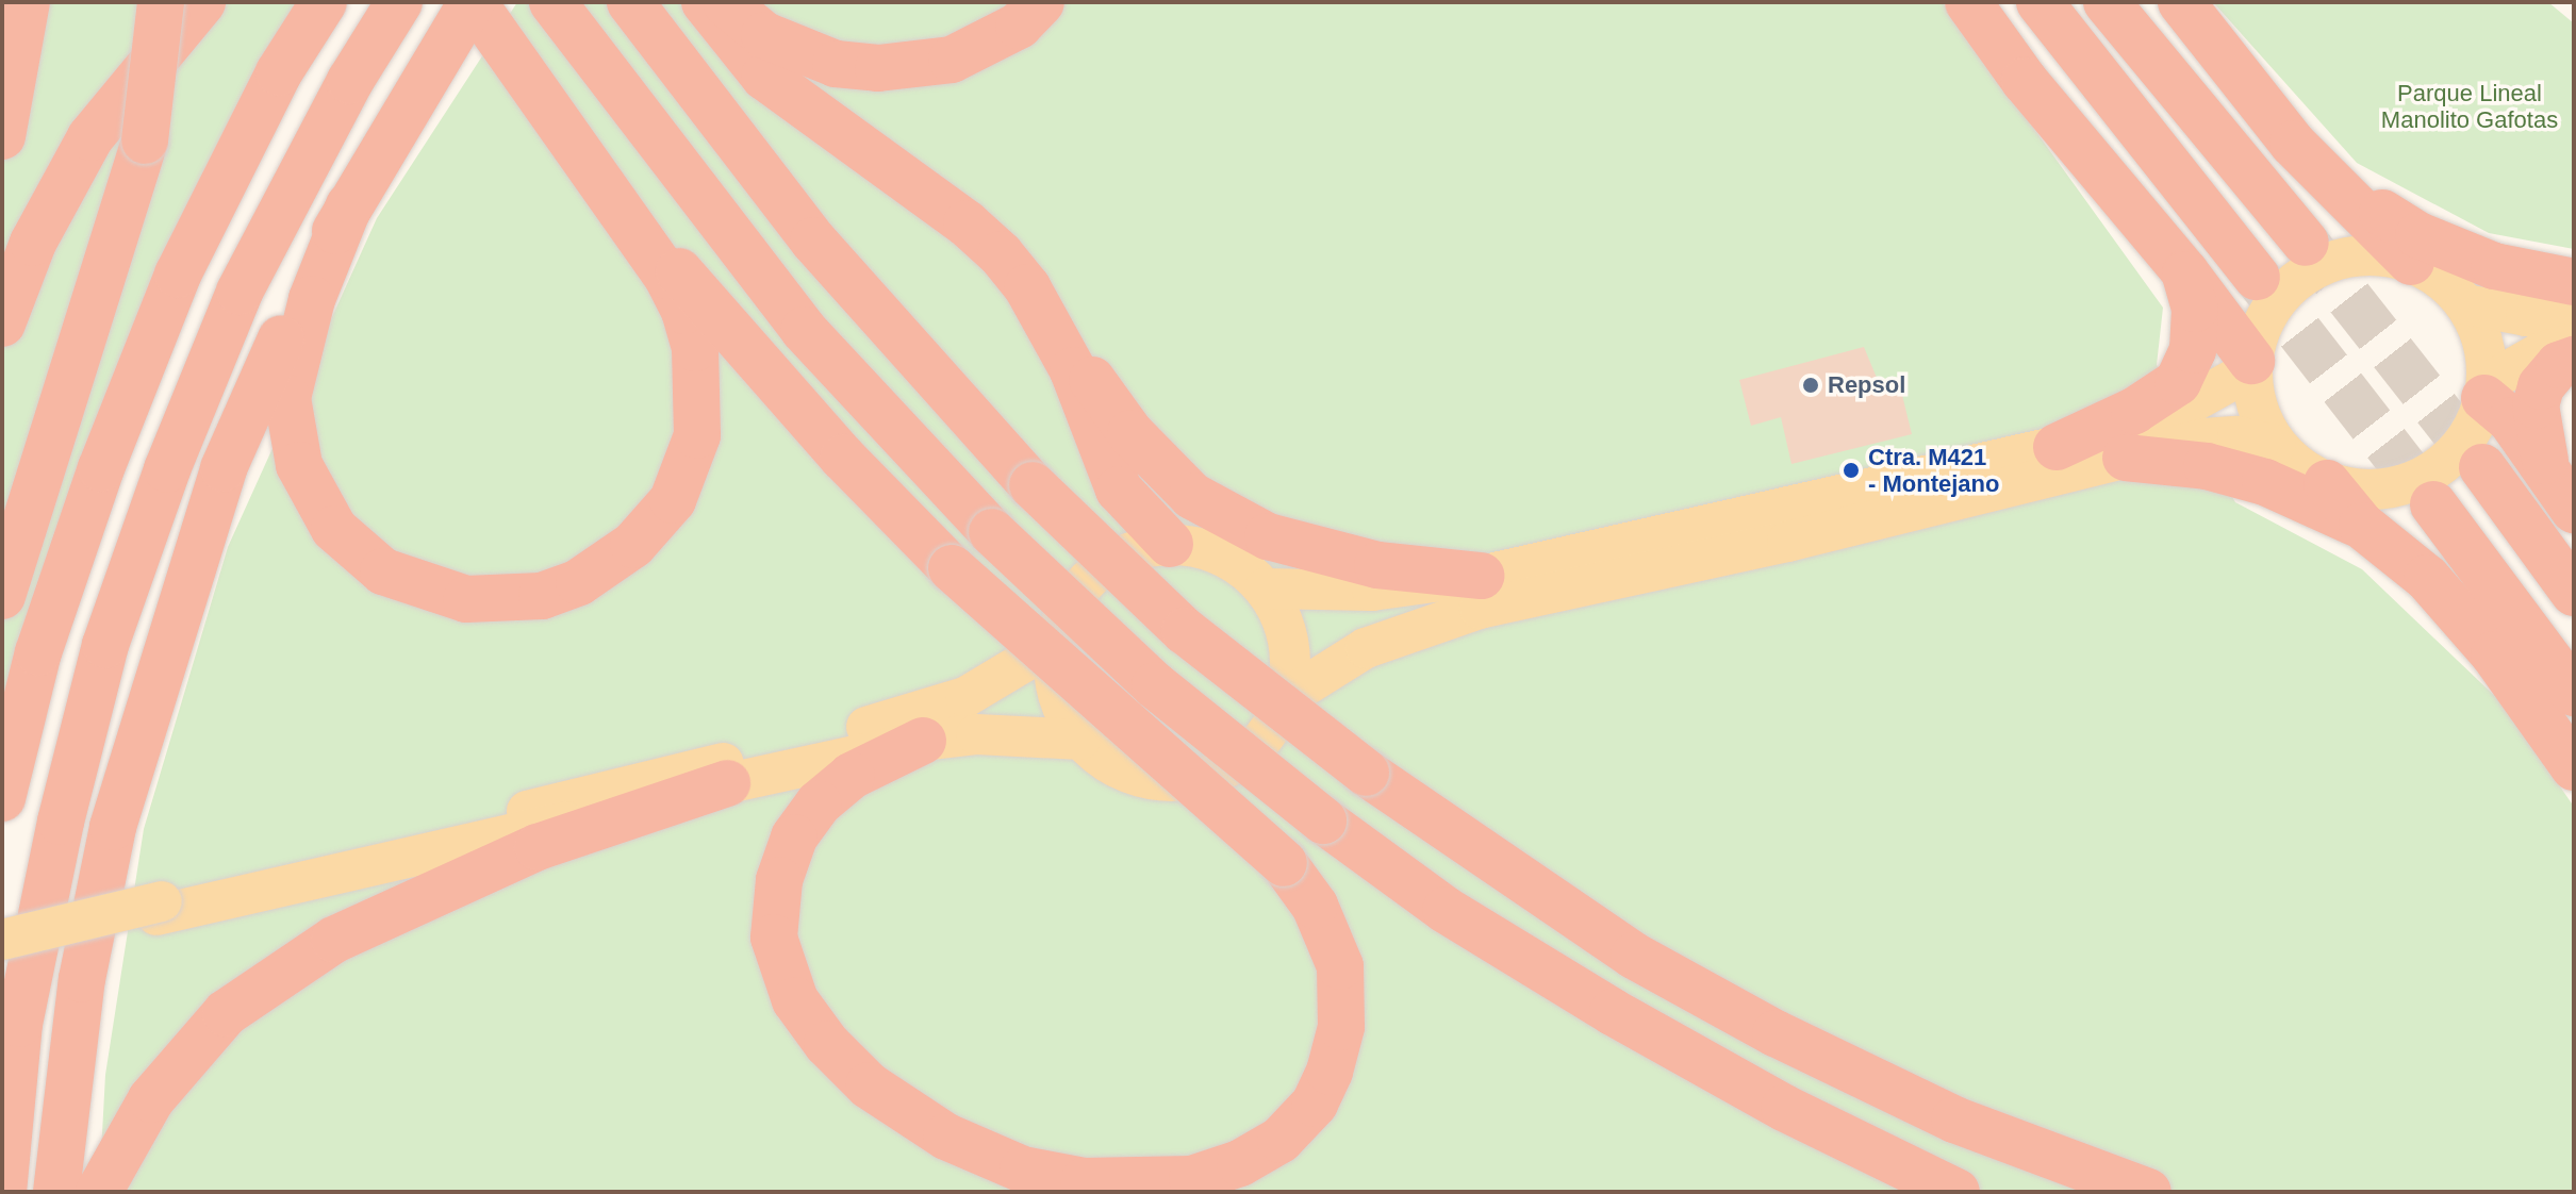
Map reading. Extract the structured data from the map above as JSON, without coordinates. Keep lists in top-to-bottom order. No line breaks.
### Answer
{"parks":["Parque Lineal Manolito Gafotas"],"places":["Repsol","Ctra. M421 - Montejano"]}
